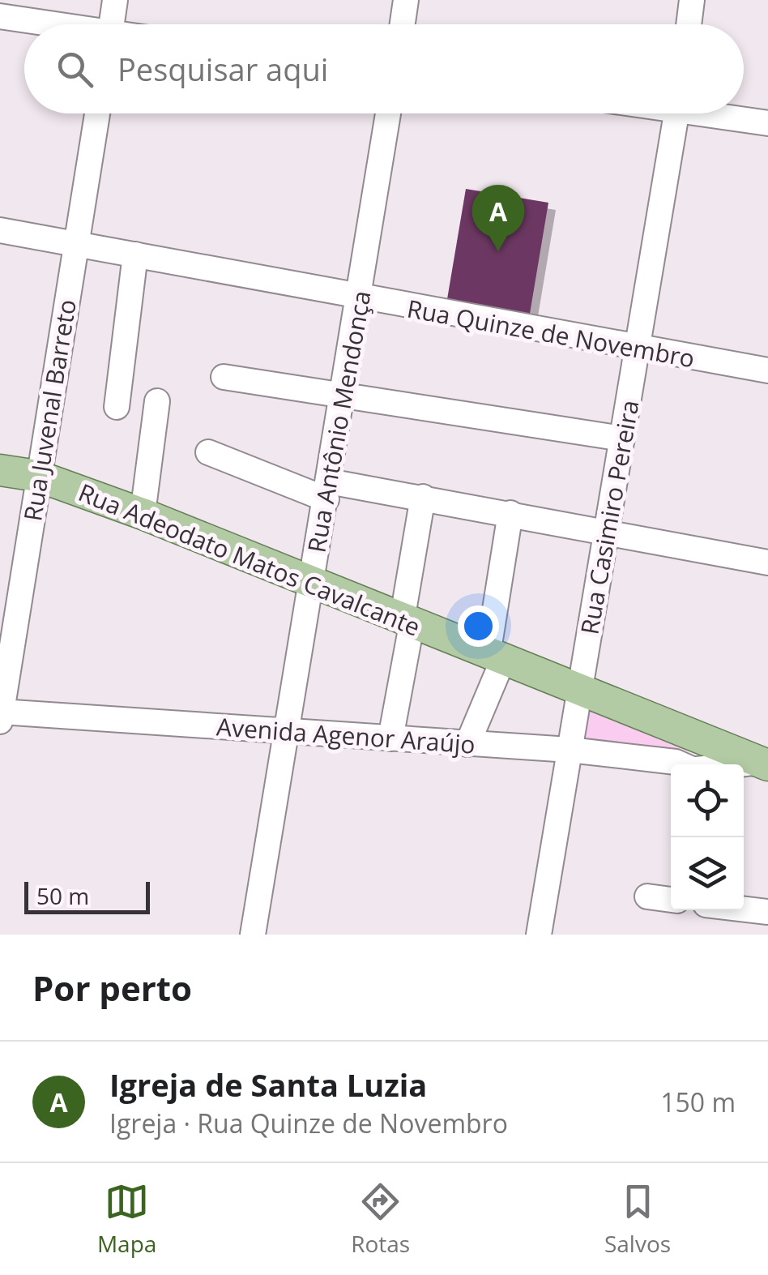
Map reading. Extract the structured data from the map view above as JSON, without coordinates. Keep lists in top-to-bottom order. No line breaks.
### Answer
{"streets":{"main road":["Rua Adeodato Matos Cavalcante"],"street":["Rua Quinze de Novembro","Rua Juvenal Barreto","Rua Antônio Mendonça","Rua Casimiro Pereira","Avenida Agenor Araújo"]},"crossings":[["Rua Quinze de Novembro","Rua Juvenal Barreto"],["Rua Quinze de Novembro","Rua Antônio Mendonça"],["Rua Quinze de Novembro","Rua Casimiro Pereira"],["Rua Juvenal Barreto","Rua Adeodato Matos Cavalcante"],["Rua Juvenal Barreto","Avenida Agenor Araújo"],["Rua Antônio Mendonça","Rua Adeodato Matos Cavalcante"],["Rua Antônio Mendonça","Avenida Agenor Araújo"],["Rua Casimiro Pereira","Rua Adeodato Matos Cavalcante"],["Rua Casimiro Pereira","Avenida Agenor Araújo"],["Rua Adeodato Matos Cavalcante","Avenida Agenor Araújo"]],"scale_bar":"50 m","page":{"search":"Pesquisar aqui","pins":"A","scale":"50 m","heading":"Por perto","list":[{"mark":"A","name":"Igreja de Santa Luzia","note":"Igreja · Rua Quinze de Novembro","value":"150 m"}],"nav":["Mapa","Rotas","Salvos"]}}
